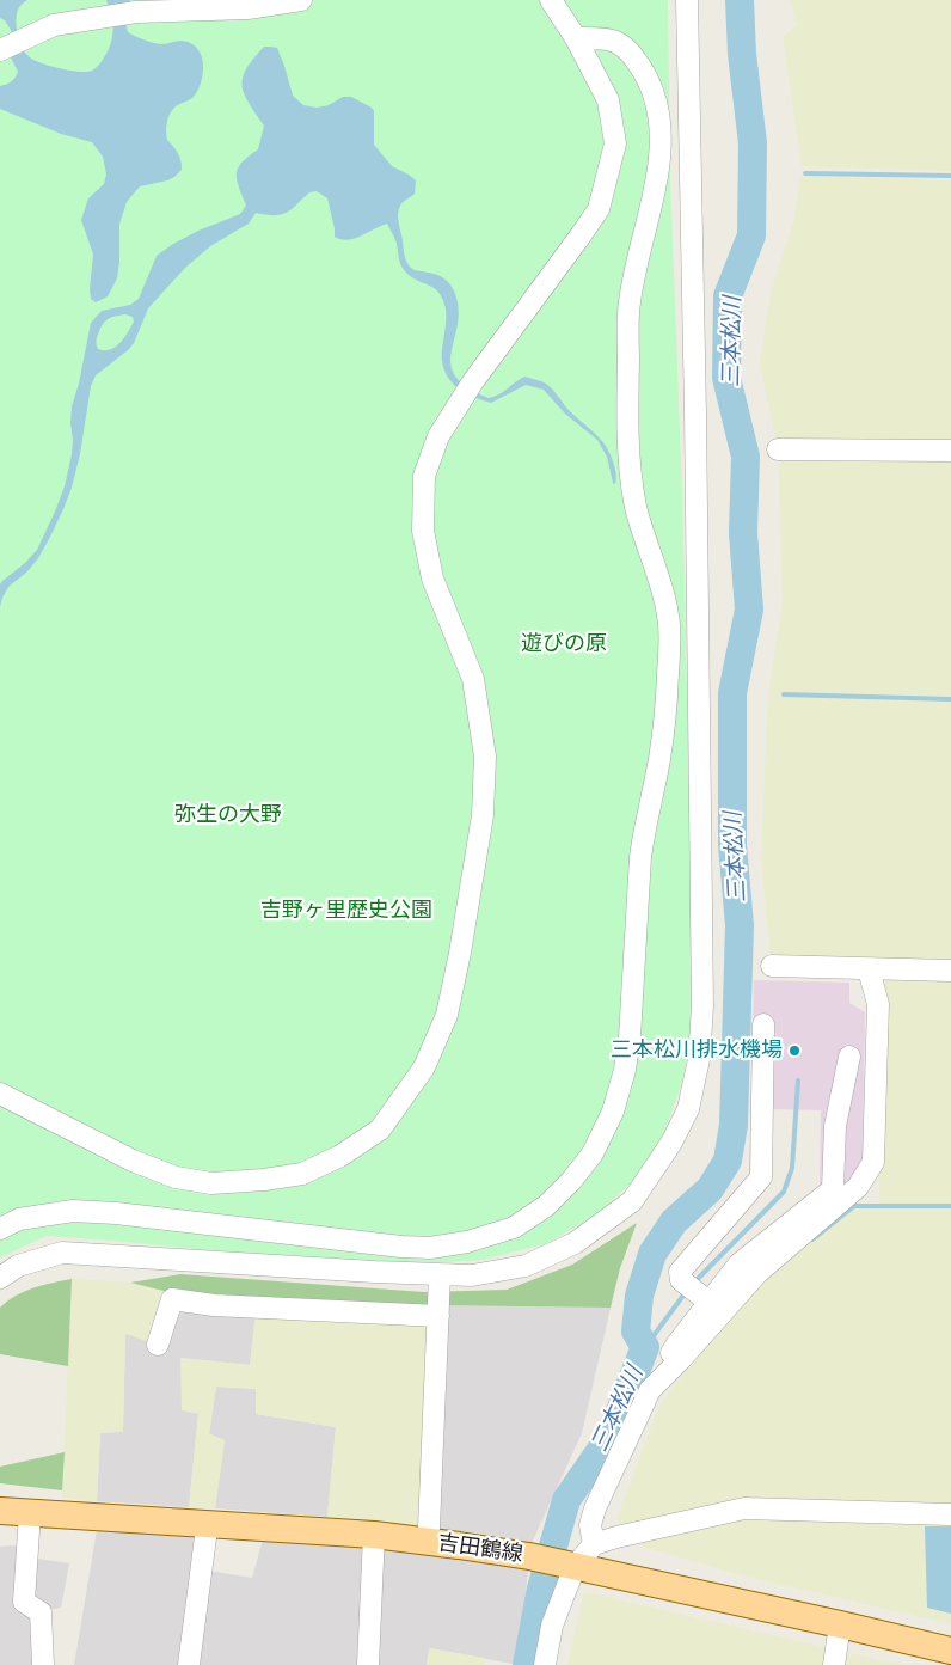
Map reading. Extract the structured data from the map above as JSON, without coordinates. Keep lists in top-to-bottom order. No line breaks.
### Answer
{"streets":{"main road":["吉田鶴線"]},"water":["三本松川"],"parks":["遊びの原","弥生の大野","吉野ヶ里歴史公園"],"places":["三本松川排水機場"]}
